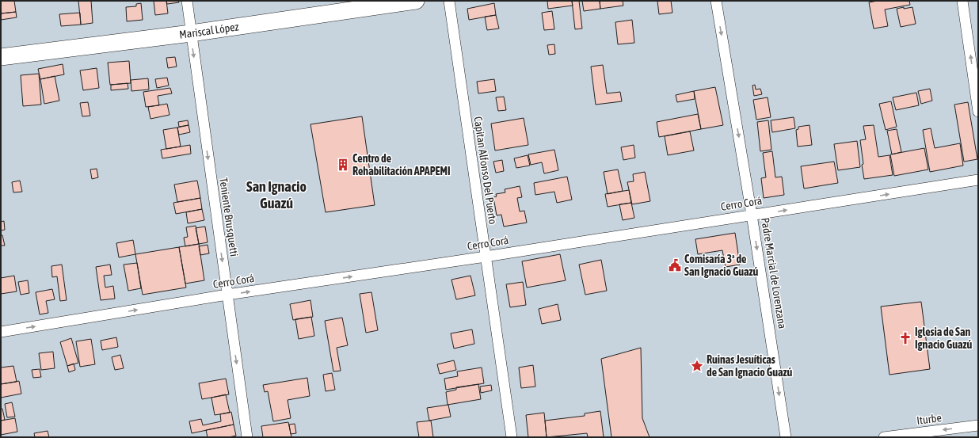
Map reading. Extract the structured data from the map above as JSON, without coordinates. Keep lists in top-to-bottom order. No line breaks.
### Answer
{"streets":{"main road":["Mariscal López"],"street":["Capitan Alfonso Del Puerto","Cerro Corá","Teniente Brusquetti","Padre Marcial de Lorenzana","Iturbe"]},"crossings":[["Mariscal López","Teniente Brusquetti"],["Capitan Alfonso Del Puerto","Cerro Corá"],["Cerro Corá","Teniente Brusquetti"],["Cerro Corá","Padre Marcial de Lorenzana"]],"one_way":["Cerro Corá","Teniente Brusquetti","Padre Marcial de Lorenzana","Iturbe"],"districts":["San Ignacio Guazú"],"places":{"building":["Centro de Rehabilitación APAPEMI"],"public building":["Comisaría 3ª de San Ignacio Guazú"],"church":["Iglesia de San Ignacio Guazú"],"place":["Ruinas Jesuíticas de San Ignacio Guazú"]}}
